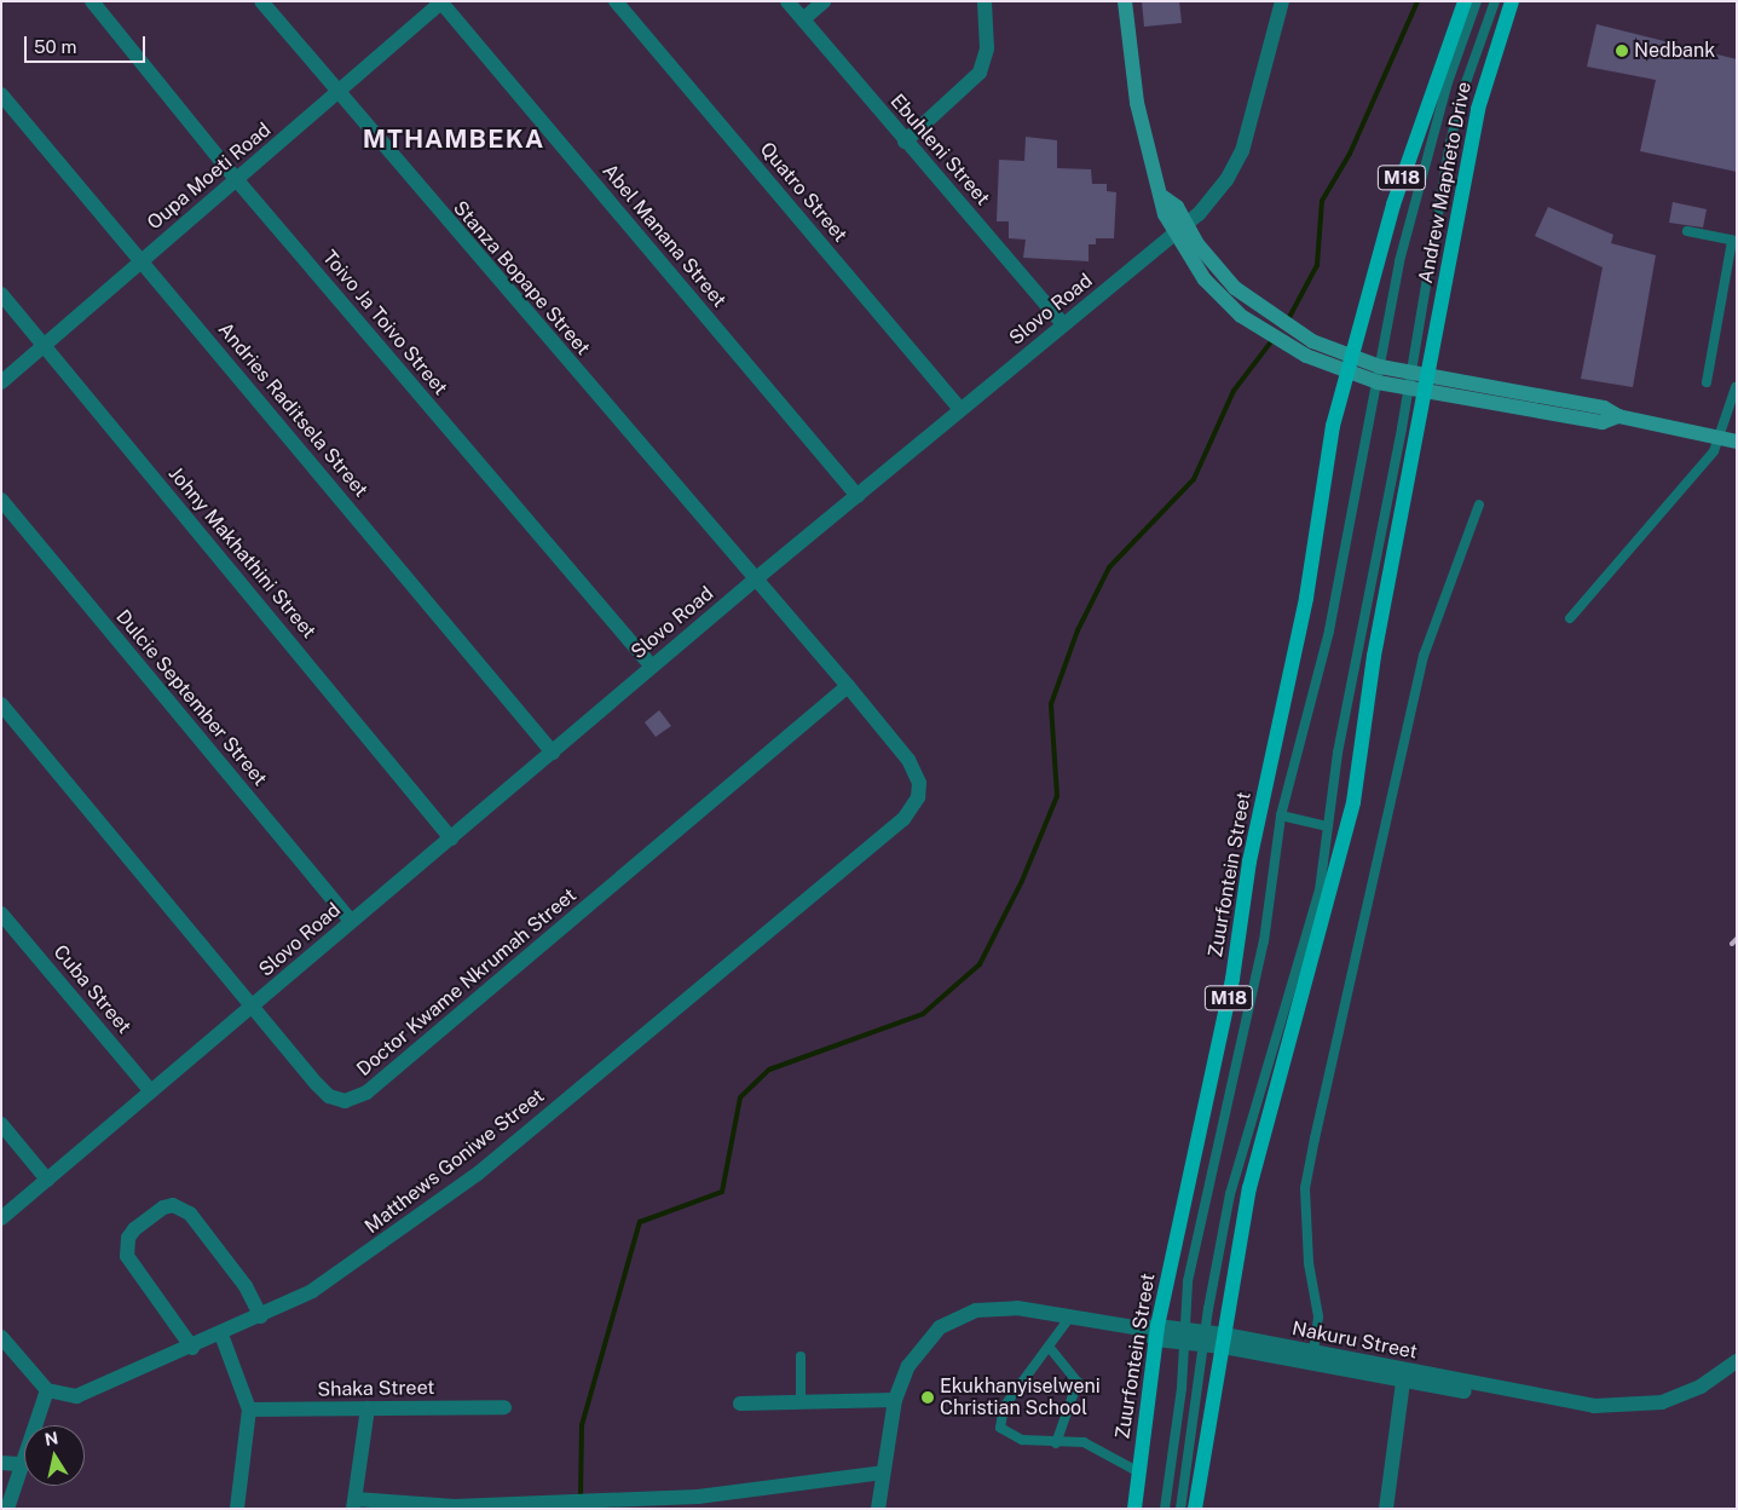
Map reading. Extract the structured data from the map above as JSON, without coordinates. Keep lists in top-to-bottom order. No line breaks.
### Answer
{"streets":{"main road":["M18","Andrew Mapheto Drive","Zuurfontein Street"],"street":["Ebuhleni Street","Oupa Moeti Road","Quatro Street","Abel Manana Street","Stanza Bopape Street","Slovo Road","Toivo Ja Toivo Street","Andries Raditsela Street","Johny Makhathini Street","Dulcie September Street","Doctor Kwame Nkrumah Street","Cuba Street","Matthews Goniwe Street","Nakuru Street","Shaka Street"]},"crossings":[["Ebuhleni Street","Slovo Road"],["Oupa Moeti Road","Abel Manana Street"],["Oupa Moeti Road","Stanza Bopape Street"],["Oupa Moeti Road","Toivo Ja Toivo Street"],["Oupa Moeti Road","Andries Raditsela Street"],["Oupa Moeti Road","Johny Makhathini Street"],["Andrew Mapheto Drive","Zuurfontein Street"],["Quatro Street","Slovo Road"],["Abel Manana Street","Slovo Road"],["Stanza Bopape Street","Slovo Road"],["Stanza Bopape Street","Doctor Kwame Nkrumah Street"],["Stanza Bopape Street","Matthews Goniwe Street"],["Slovo Road","Toivo Ja Toivo Street"],["Slovo Road","Andries Raditsela Street"],["Slovo Road","Johny Makhathini Street"],["Slovo Road","Dulcie September Street"],["Slovo Road","Doctor Kwame Nkrumah Street"],["Slovo Road","Cuba Street"],["Zuurfontein Street","Nakuru Street"]],"districts":["MTHAMBEKA"],"places":["Nedbank","Ekukhanyiselweni Christian School"],"scale_bar":"50 m","north":"top"}
